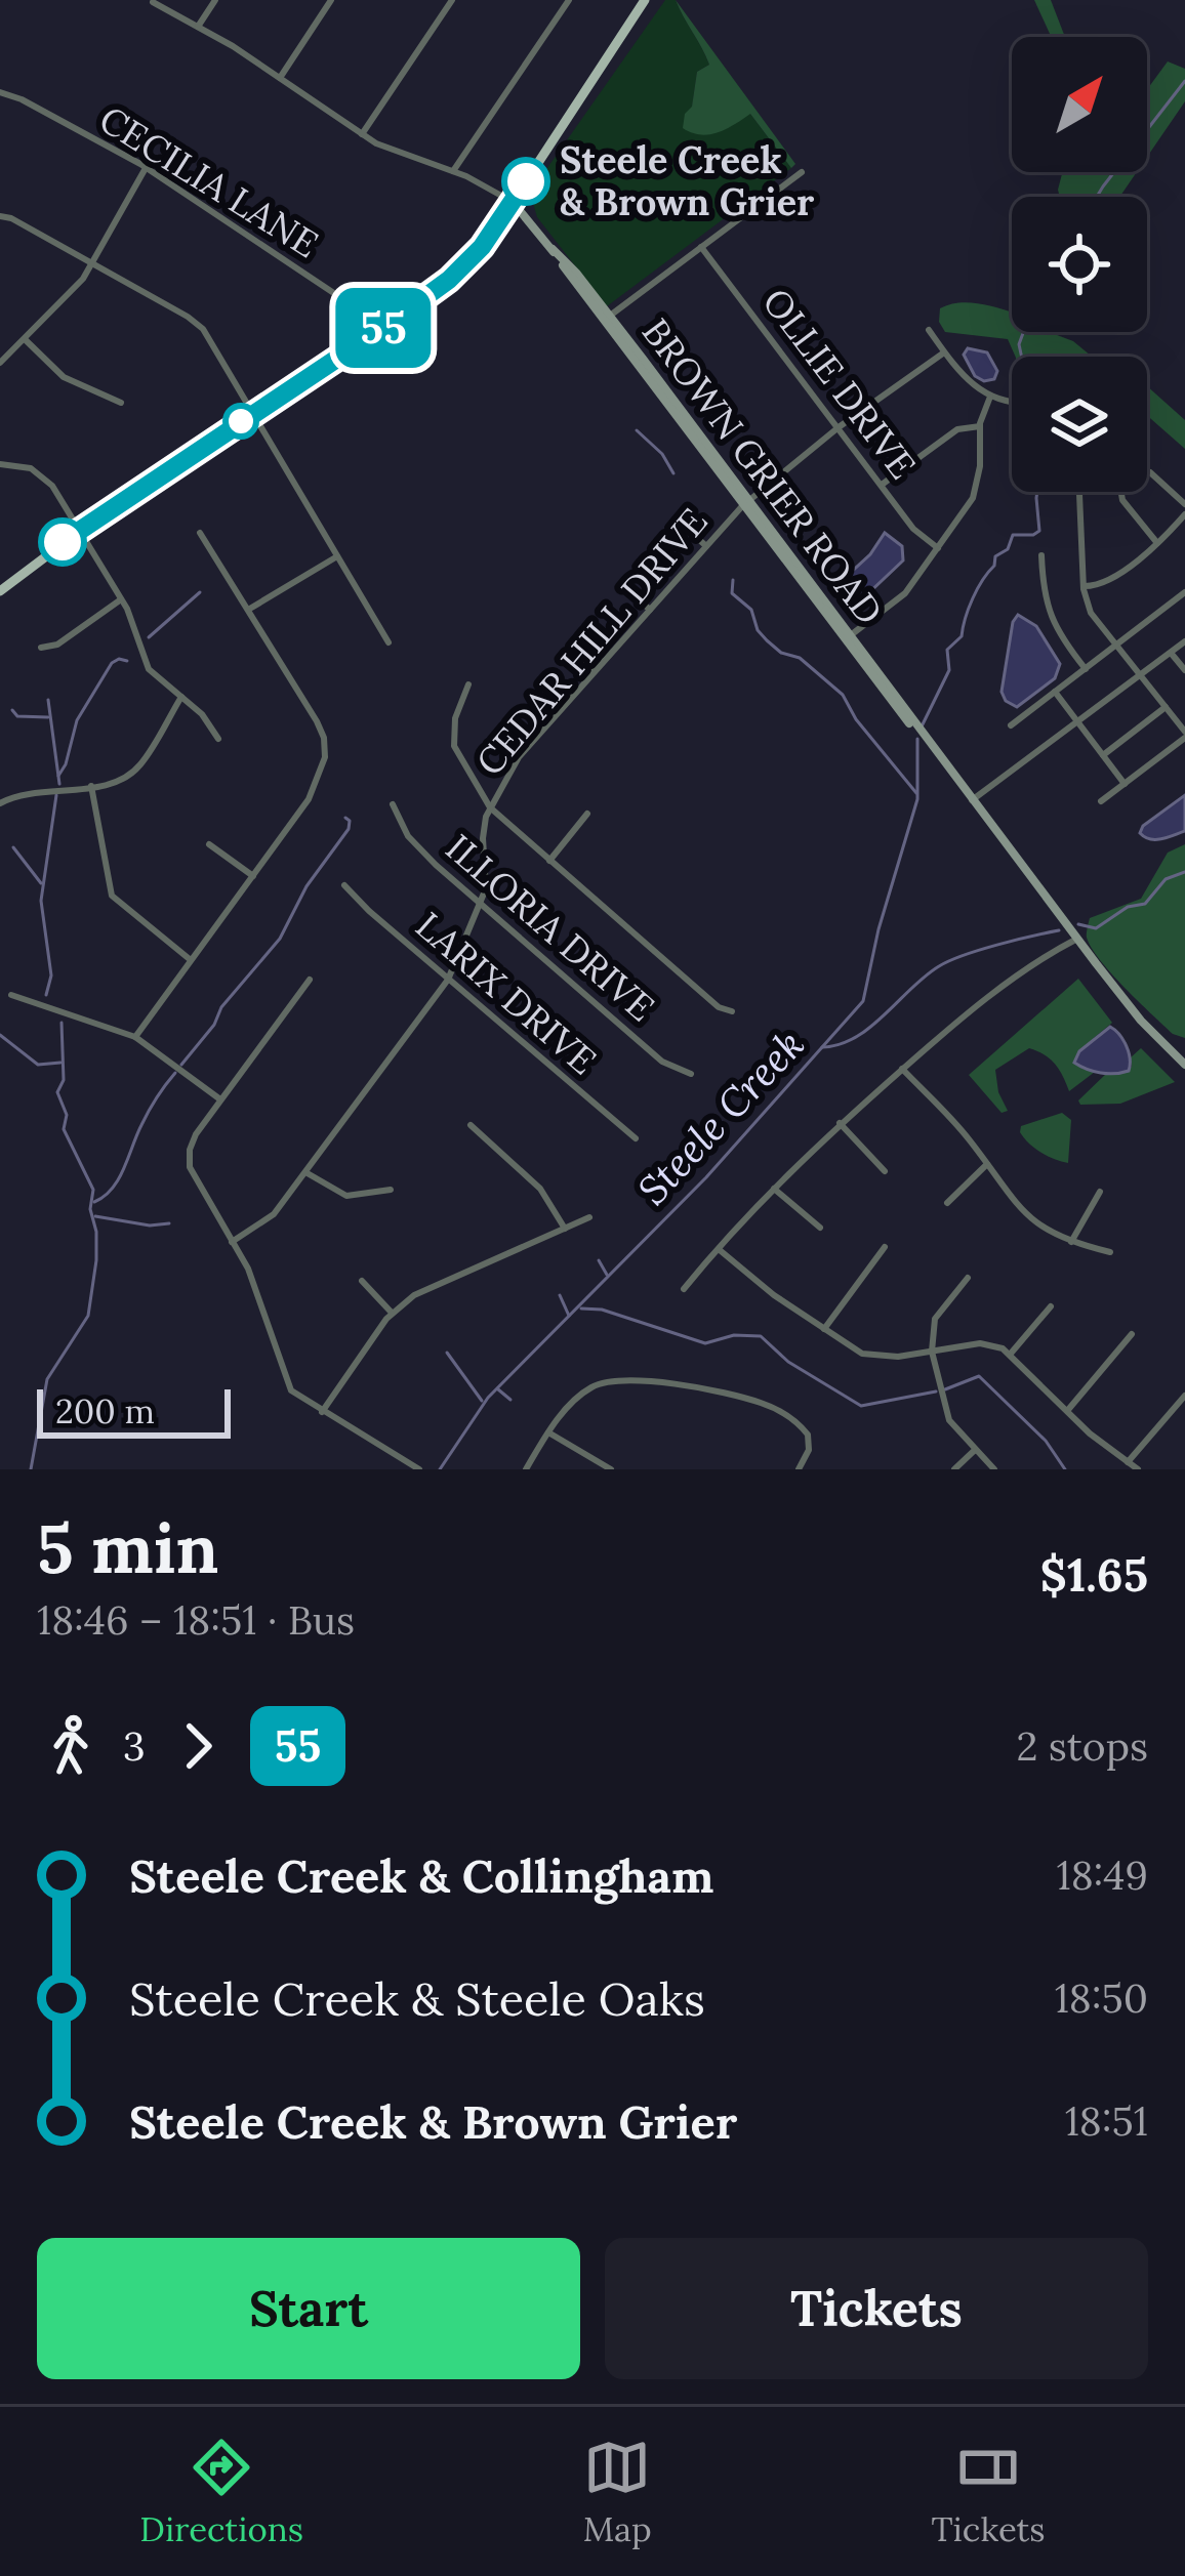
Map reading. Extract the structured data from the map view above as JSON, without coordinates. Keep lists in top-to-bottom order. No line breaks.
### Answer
{"streets":{"main road":["BROWN GRIER ROAD"],"street":["CECILIA LANE","OLLIE DRIVE","CEDAR HILL DRIVE","ILLORIA DRIVE","LARIX DRIVE"]},"crossings":[["OLLIE DRIVE","CEDAR HILL DRIVE"],["BROWN GRIER ROAD","CEDAR HILL DRIVE"],["CEDAR HILL DRIVE","ILLORIA DRIVE"],["CEDAR HILL DRIVE","LARIX DRIVE"]],"water":["Steele Creek"],"places":["Steele Creek & Brown Grier"],"lines":["bus line 55"],"scale_bar":"200 m","north":"top right","page":{"on_map":"55","scale":"200 m","heading":["5 min","18:46 – 18:51 · Bus","$1.65"],"legs":["3","55","2 stops"],"list":[{"name":"Steele Creek & Collingham","value":"18:49"},{"name":"Steele Creek & Steele Oaks","value":"18:50"},{"name":"Steele Creek & Brown Grier","value":"18:51"}],"buttons":["Start","Tickets"],"tabs":["Directions","Map","Tickets"]}}
